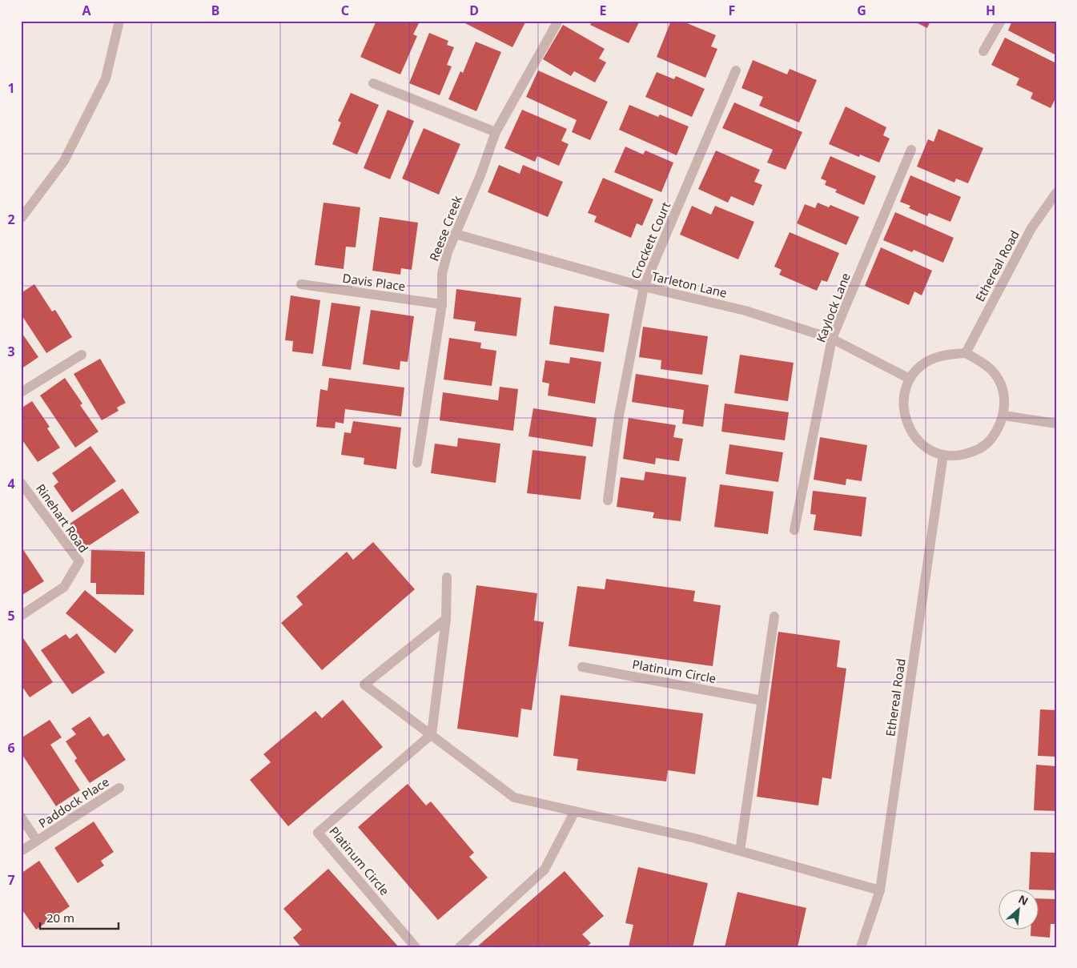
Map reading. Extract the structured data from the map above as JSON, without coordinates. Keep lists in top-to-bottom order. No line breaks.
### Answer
{"streets":{"street":["Reese Creek","Crockett Court","Ethereal Road","Davis Place","Tarleton Lane","Kaylock Lane","Rinehart Road","Platinum Circle","Paddock Place"]},"crossings":[["Reese Creek","Davis Place"],["Reese Creek","Tarleton Lane"],["Crockett Court","Tarleton Lane"],["Ethereal Road","Tarleton Lane"],["Tarleton Lane","Kaylock Lane"]],"scale_bar":"20 m","north":"top right","grid":{"columns":["A","B","C","D","E","F","G","H"],"rows":["1","2","3","4","5","6","7"]}}
